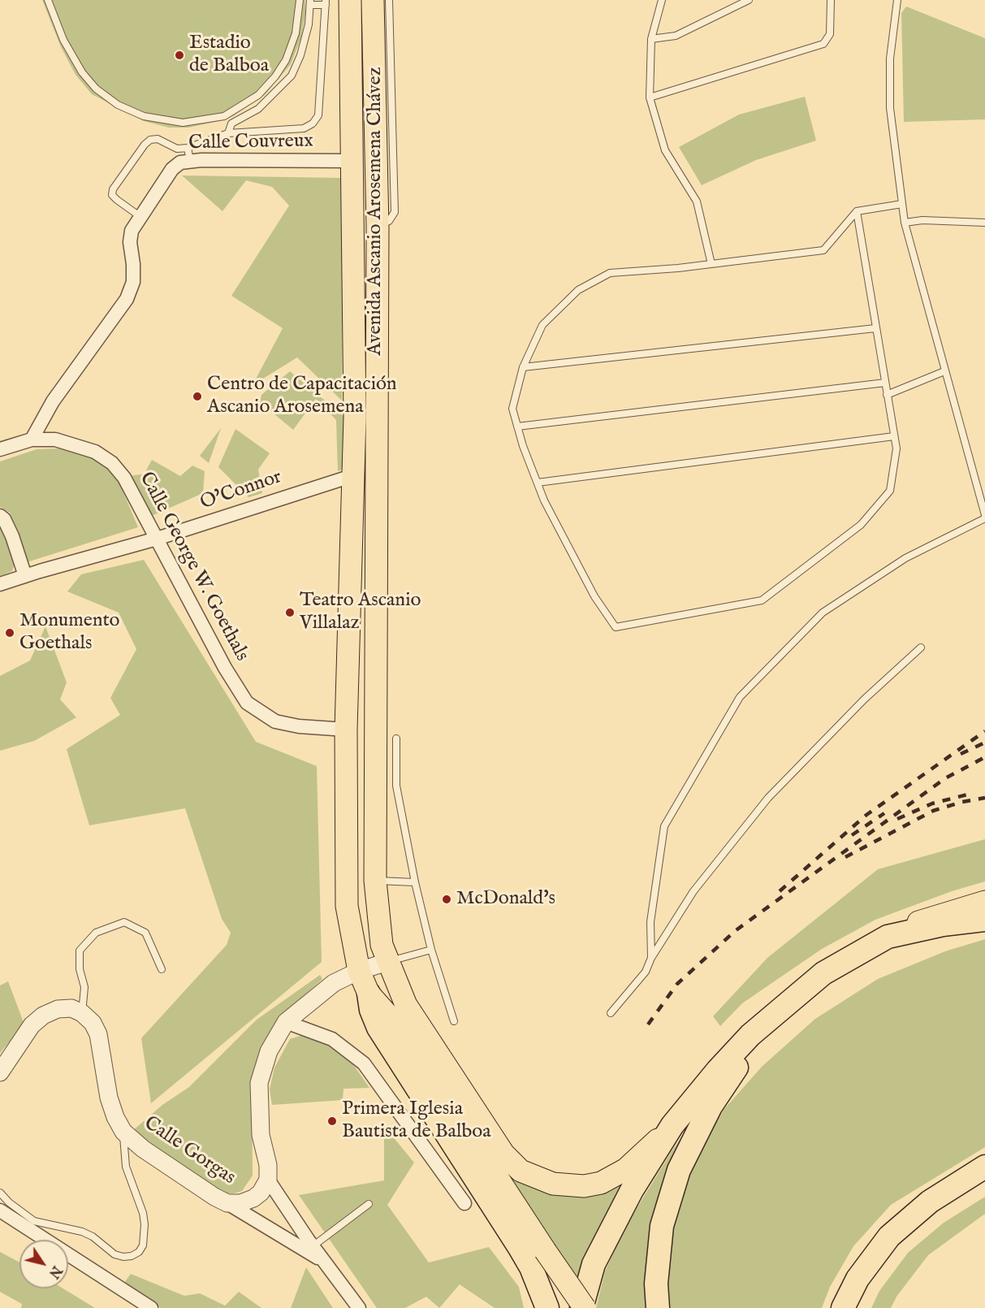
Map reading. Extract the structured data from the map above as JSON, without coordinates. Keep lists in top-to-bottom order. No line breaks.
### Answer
{"streets":{"main road":["Avenida Ascanio Arosemena Chávez"],"street":["Calle Couvreux","O'Connor","Calle George W. Goethals","Calle Gorgas"]},"crossings":[["Calle Couvreux","Avenida Ascanio Arosemena Chávez"],["Calle Couvreux","Calle George W. Goethals"],["Avenida Ascanio Arosemena Chávez","O'Connor"],["Avenida Ascanio Arosemena Chávez","Calle George W. Goethals"],["Avenida Ascanio Arosemena Chávez","Calle Gorgas"],["O'Connor","Calle George W. Goethals"]],"places":["Estadio de Balboa","Centro de Capacitación Ascanio Arosemena","Teatro Ascanio Villalaz","Monumento Goethals","McDonald's","Primera Iglesia Bautista de Balboa"],"north":"bottom right"}
